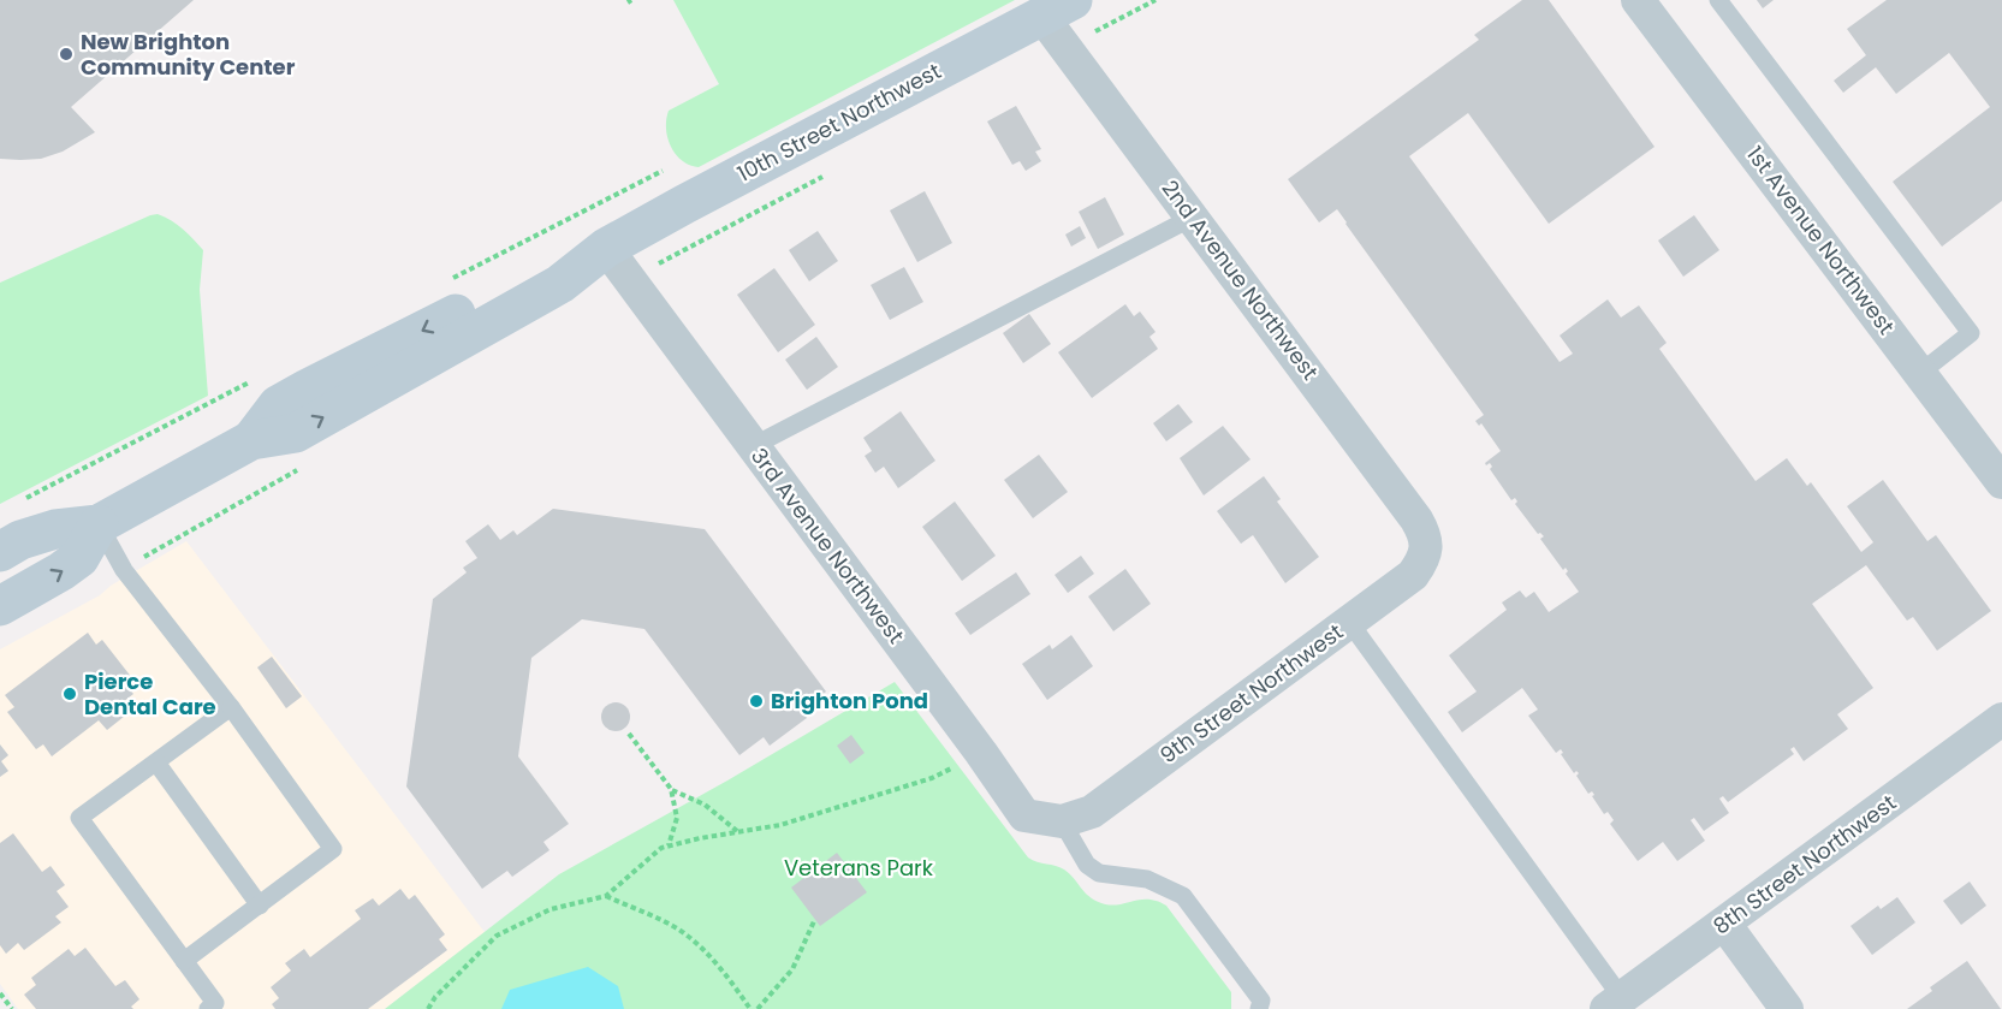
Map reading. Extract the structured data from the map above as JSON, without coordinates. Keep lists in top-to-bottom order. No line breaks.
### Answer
{"streets":{"street":["10th Street Northwest","1st Avenue Northwest","2nd Avenue Northwest","3rd Avenue Northwest","9th Street Northwest","8th Street Northwest"]},"crossings":[["10th Street Northwest","2nd Avenue Northwest"],["10th Street Northwest","3rd Avenue Northwest"],["2nd Avenue Northwest","9th Street Northwest"],["3rd Avenue Northwest","9th Street Northwest"]],"parks":["Veterans Park"],"places":["New Brighton Community Center","Pierce Dental Care","Brighton Pond"]}
